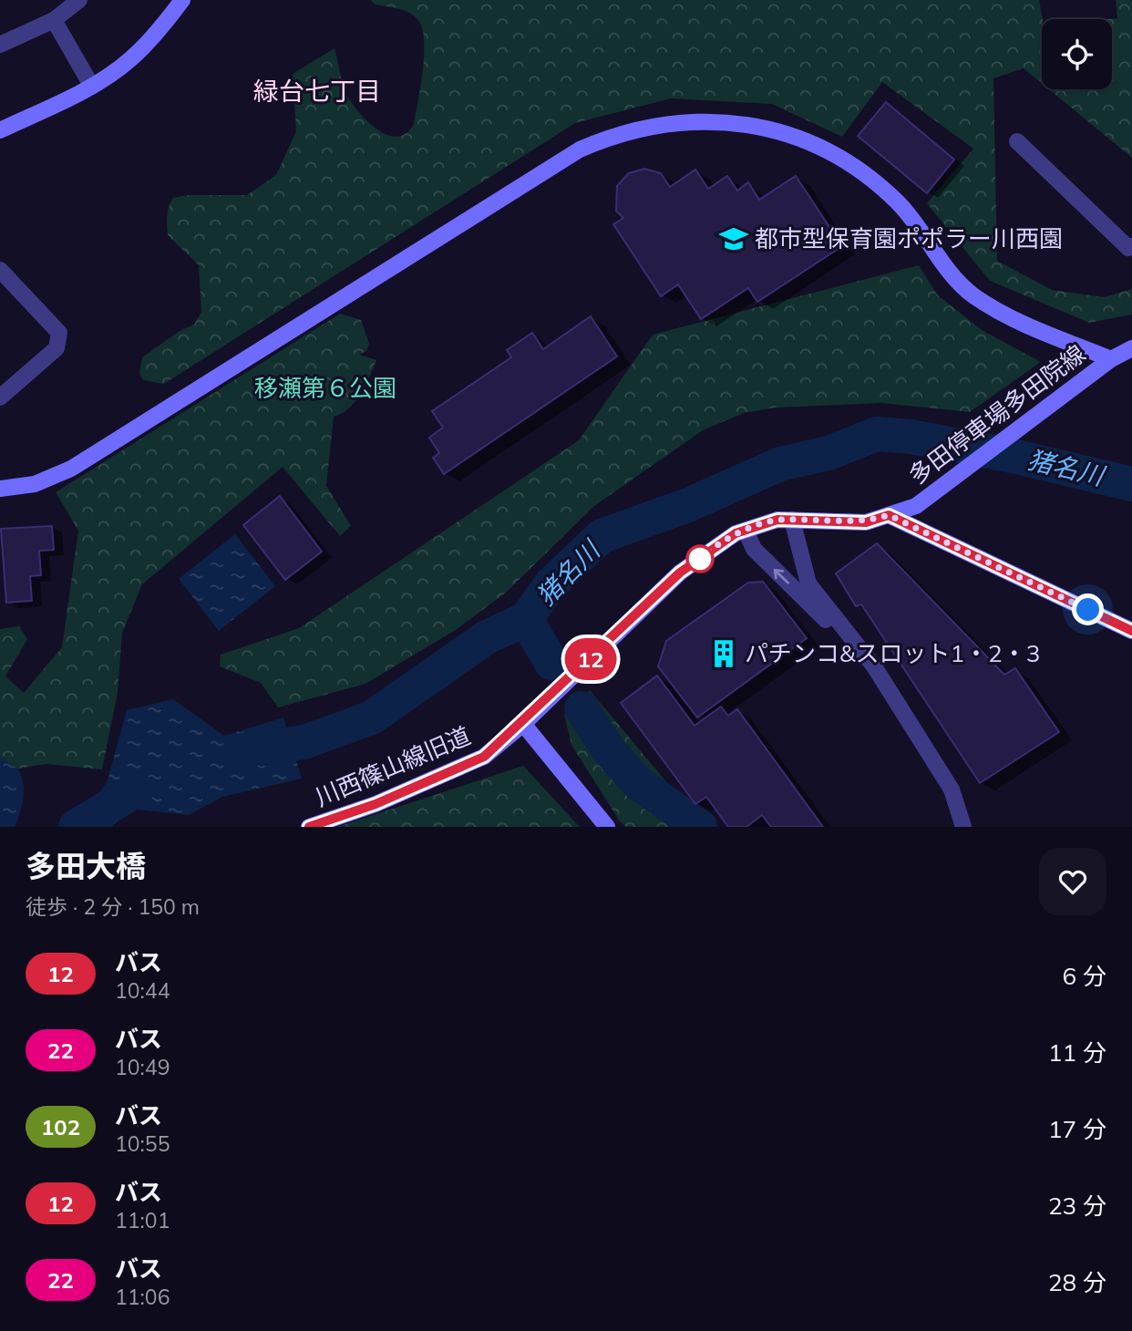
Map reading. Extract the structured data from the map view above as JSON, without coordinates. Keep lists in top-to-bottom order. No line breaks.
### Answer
{"streets":{"street":["多田停車場多田院線","川西篠山線旧道"]},"crossings":[["多田停車場多田院線","川西篠山線旧道"]],"districts":["緑台七丁目"],"water":["猪名川"],"parks":["移瀬第６公園"],"places":{"school or university":["都市型保育園ポポラー川西園"],"building":["パチンコ&スロット1・2・3"]},"lines":["bus line 12"],"page":{"on_map":"12","heading":["多田大橋","徒歩 · 2 分 · 150 m"],"list":[{"mark":"12","name":"バス","note":"10:44","value":"6 分"},{"mark":"22","name":"バス","note":"10:49","value":"11 分"},{"mark":"102","name":"バス","note":"10:55","value":"17 分"},{"mark":"12","name":"バス","note":"11:01","value":"23 分"},{"mark":"22","name":"バス","note":"11:06","value":"28 分"}]}}
